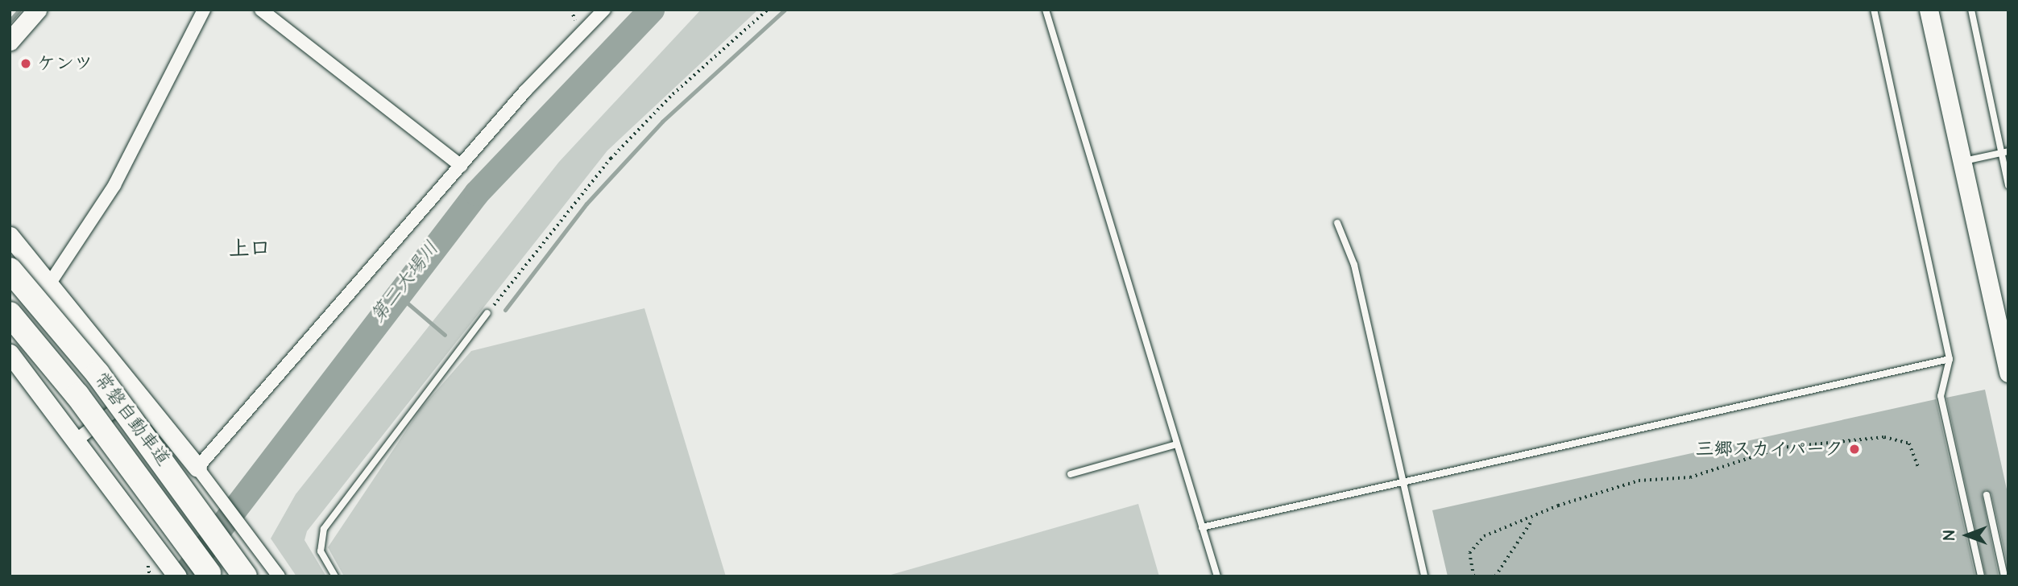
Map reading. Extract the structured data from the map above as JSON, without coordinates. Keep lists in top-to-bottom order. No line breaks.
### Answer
{"streets":{"highway":["常磐自動車道"]},"districts":["上口"],"water":["第二大場川"],"places":["ケンツ","三郷スカイパーク"],"north":"left"}
